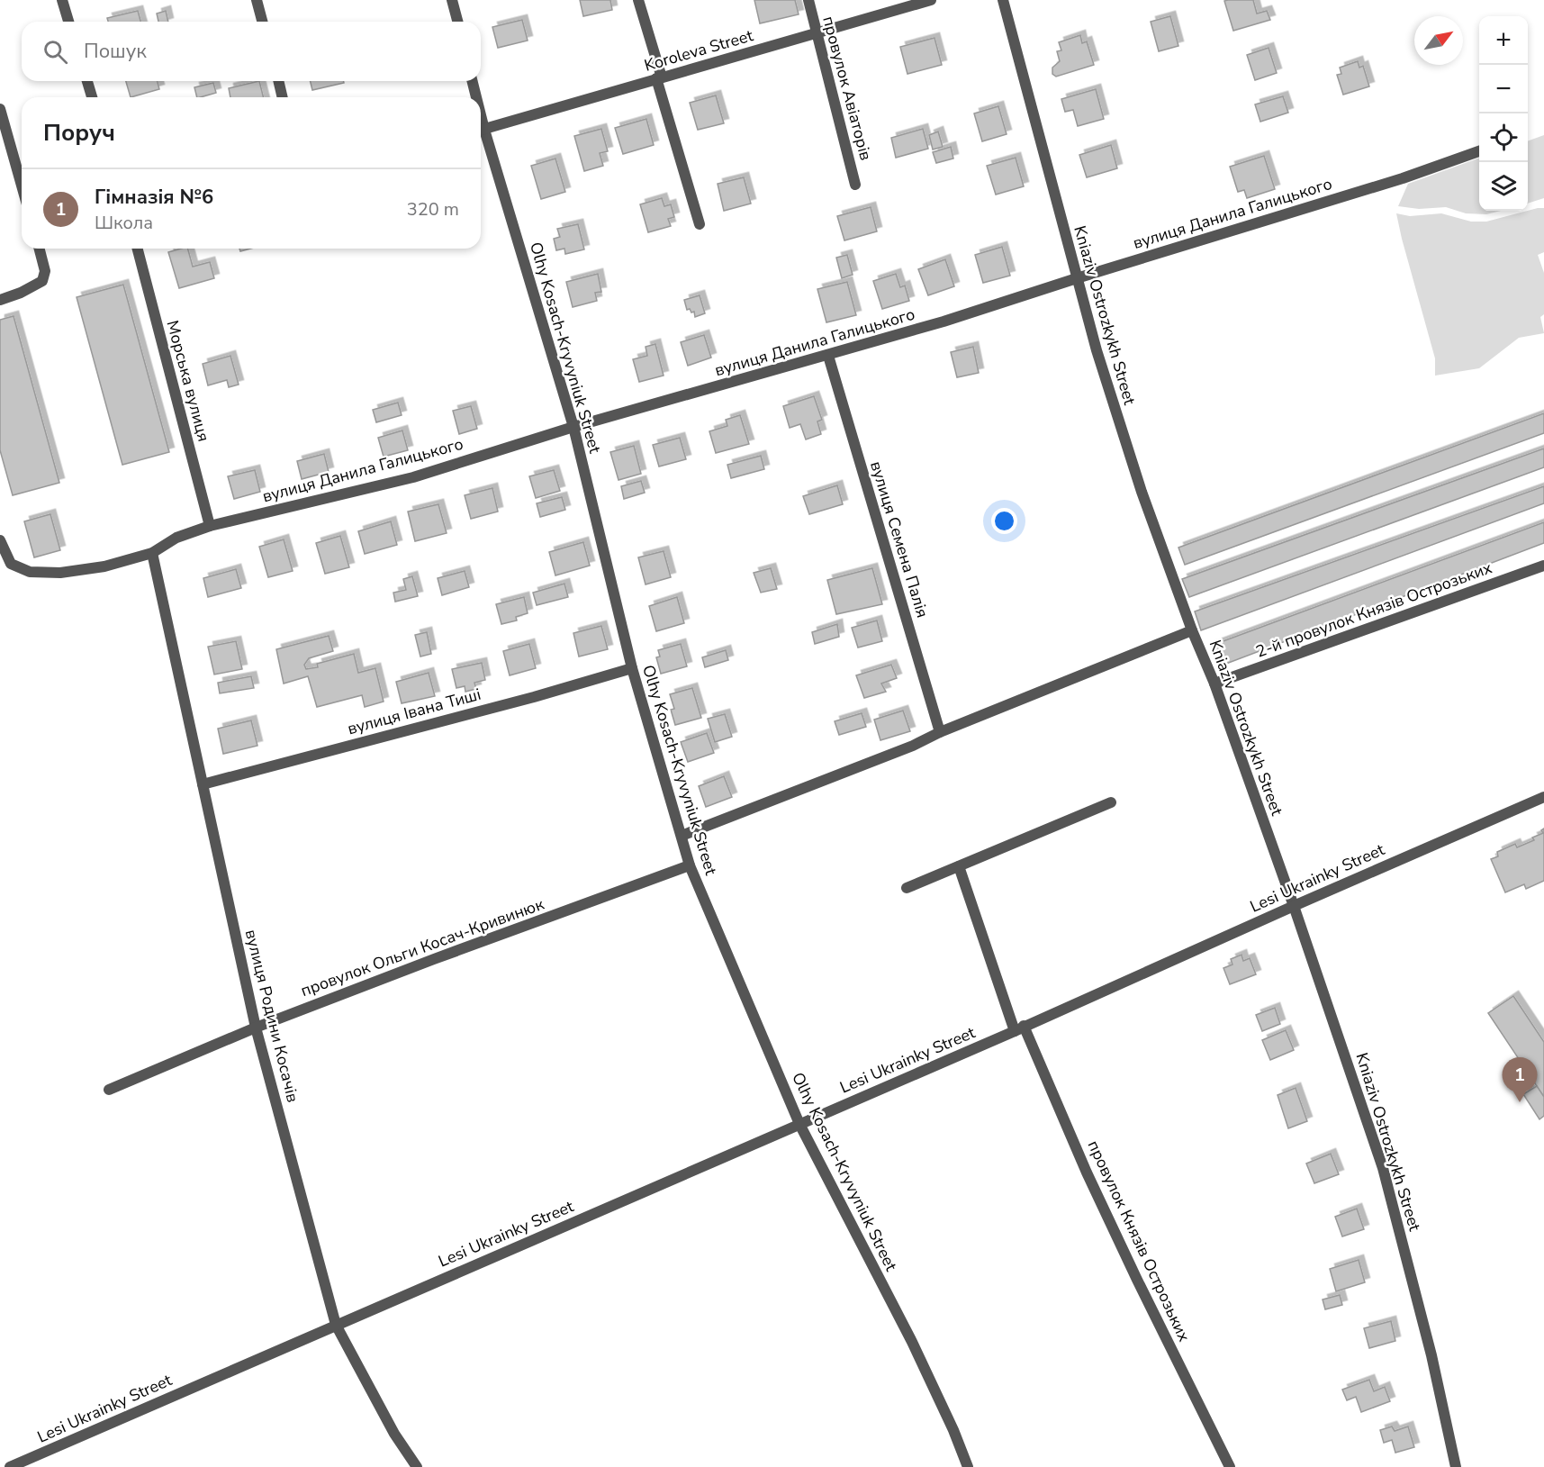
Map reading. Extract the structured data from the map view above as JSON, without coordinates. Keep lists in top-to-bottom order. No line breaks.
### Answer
{"streets":{"street":["Koroleva Street","провулок Авіаторів","вулиця Данила Галицького","Kniaziv Ostrozkykh Street","Olhy Kosach-Kryvyniuk Street","Морська вулиця","вулиця Семена Палія","2-й провулок Князів Острозьких","вулиця Івана Тиші","Lesi Ukrainky Street","провулок Ольги Косач-Кривинюк","вулиця Родини Косачів","провулок Князів Острозьких"]},"crossings":[["Koroleva Street","провулок Авіаторів"],["вулиця Данила Галицького","Kniaziv Ostrozkykh Street"],["вулиця Данила Галицького","Olhy Kosach-Kryvyniuk Street"],["вулиця Данила Галицького","Морська вулиця"],["вулиця Данила Галицького","вулиця Семена Палія"],["вулиця Данила Галицького","вулиця Родини Косачів"],["Kniaziv Ostrozkykh Street","2-й провулок Князів Острозьких"],["Kniaziv Ostrozkykh Street","Lesi Ukrainky Street"],["Olhy Kosach-Kryvyniuk Street","вулиця Івана Тиші"],["Olhy Kosach-Kryvyniuk Street","Lesi Ukrainky Street"],["Olhy Kosach-Kryvyniuk Street","провулок Ольги Косач-Кривинюк"],["вулиця Івана Тиші","вулиця Родини Косачів"],["Lesi Ukrainky Street","вулиця Родини Косачів"],["Lesi Ukrainky Street","провулок Князів Острозьких"],["провулок Ольги Косач-Кривинюк","вулиця Родини Косачів"]],"north":"top right","page":{"map_buttons":["+","−"],"search":"Пошук","heading":"Поруч","list":[{"mark":"1","name":"Гімназія №6","note":"Школа","value":"320 m"}],"pins":"1"}}
